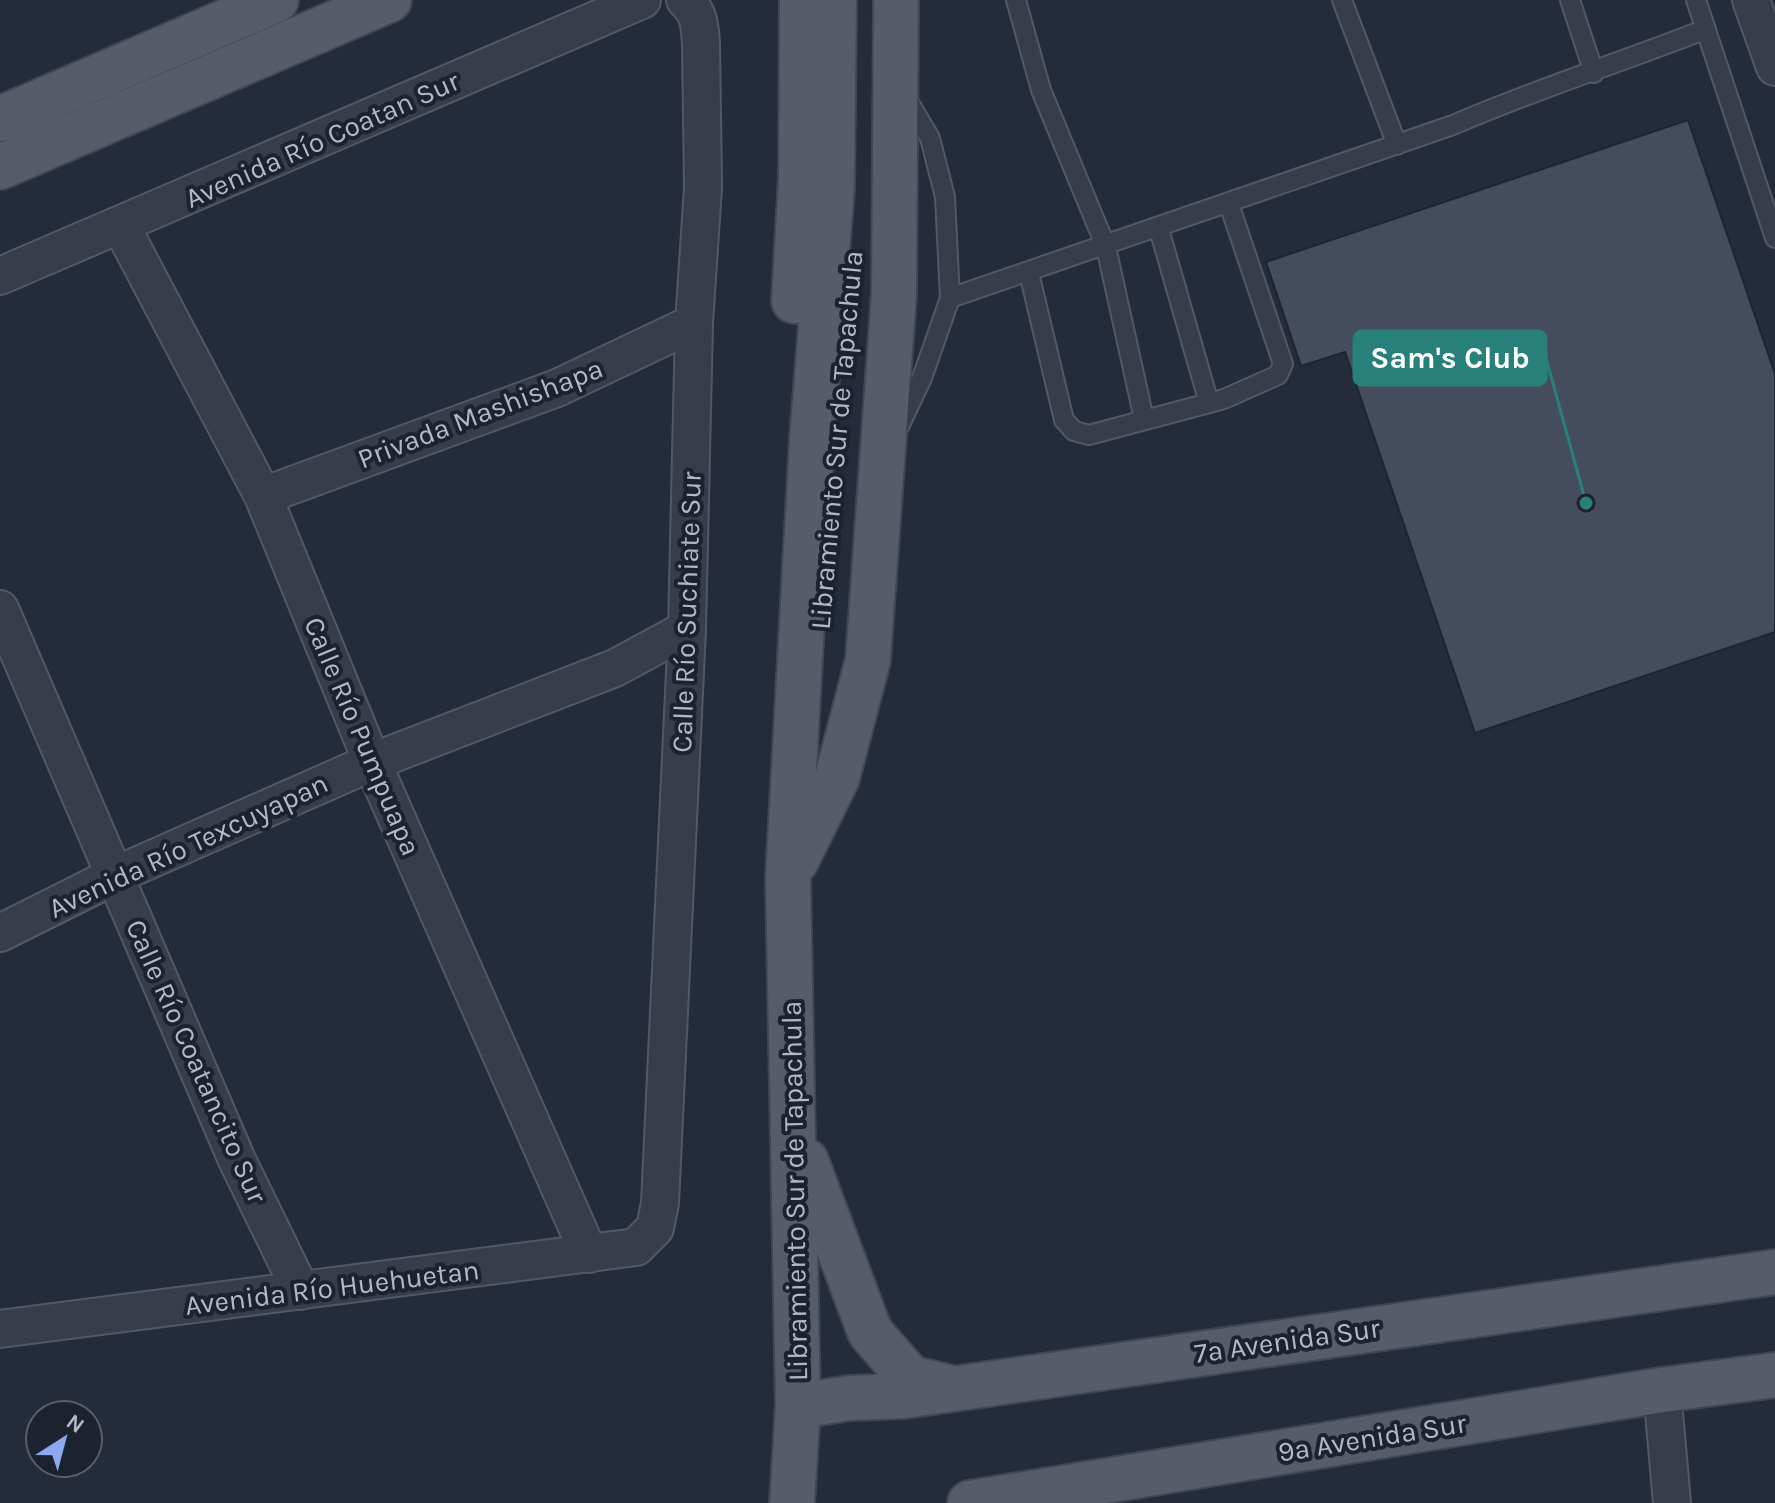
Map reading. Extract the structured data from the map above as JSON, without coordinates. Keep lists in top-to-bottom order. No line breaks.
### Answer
{"streets":{"main road":["Libramiento Sur de Tapachula","7a Avenida Sur","9a Avenida Sur"],"street":["Avenida Río Coatan Sur","Privada Mashishapa","Calle Río Suchiate Sur","Calle Río Pumpuapa","Avenida Río Texcuyapan","Calle Río Coatancito Sur","Avenida Río Huehuetan"]},"crossings":[["Avenida Río Coatan Sur","Calle Río Pumpuapa"],["Privada Mashishapa","Calle Río Suchiate Sur"],["Privada Mashishapa","Calle Río Pumpuapa"],["Libramiento Sur de Tapachula","7a Avenida Sur"],["Calle Río Suchiate Sur","Avenida Río Texcuyapan"],["Calle Río Suchiate Sur","Avenida Río Huehuetan"],["Calle Río Pumpuapa","Avenida Río Texcuyapan"],["Calle Río Pumpuapa","Avenida Río Huehuetan"],["Avenida Río Texcuyapan","Calle Río Coatancito Sur"],["Calle Río Coatancito Sur","Avenida Río Huehuetan"]],"places":["Sam's Club"],"north":"top right"}
